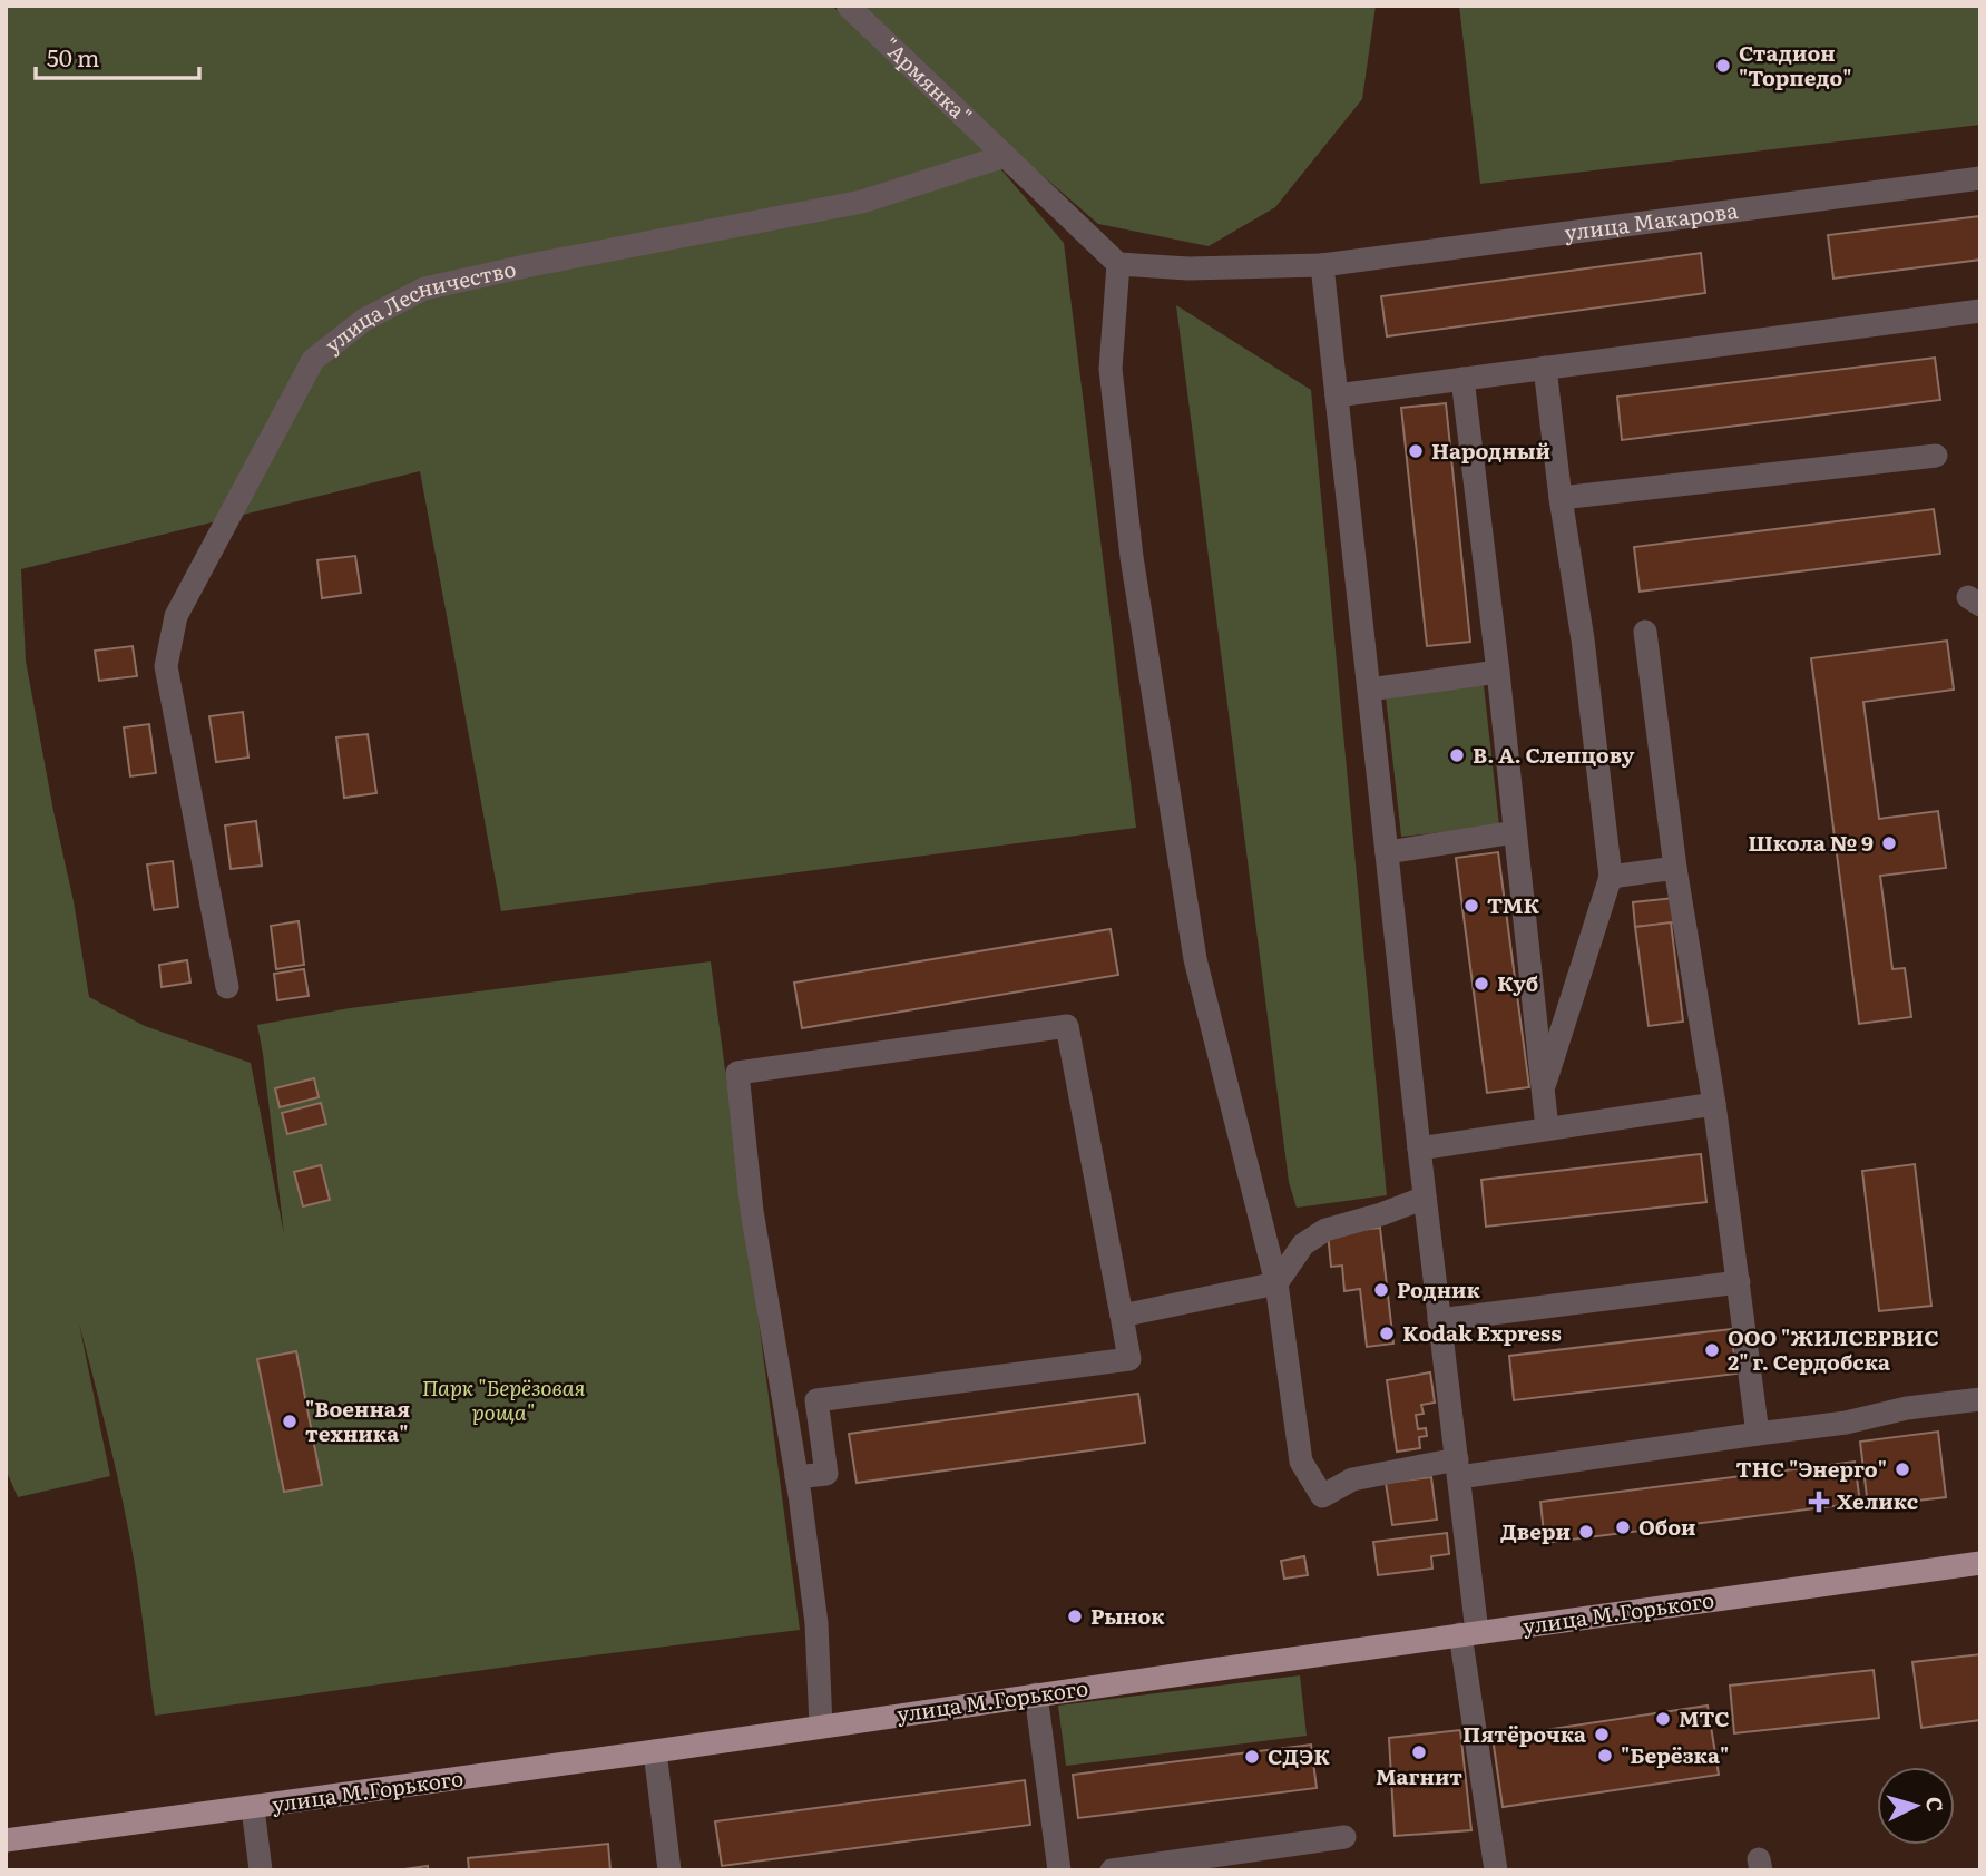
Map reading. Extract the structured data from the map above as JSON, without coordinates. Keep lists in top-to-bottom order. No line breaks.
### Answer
{"streets":{"main road":["улица М.Горького"],"street":["\"Армянка\"","улица Макарова","улица Лесничество"]},"crossings":[["\"Армянка\"","улица Макарова"],["\"Армянка\"","улица Лесничество"]],"parks":["Парк \"Берёзовая роща\""],"places":{"other":["Стадион \"Торпедо\"","Народный","В. А. Слепцову","Школа № 9","ТМК","Куб","Родник","Kodak Express","ООО \"ЖИЛСЕРВИС 2\" г. Сердобска","\"Военная техника\"","ТНС \"Энерго\"","Обои","Двери","Рынок","МТС","Пятёрочка","Магнит","\"Берёзка\"","СДЭК"],"health":["Хеликс"]},"scale_bar":"50 m","north":"right"}
